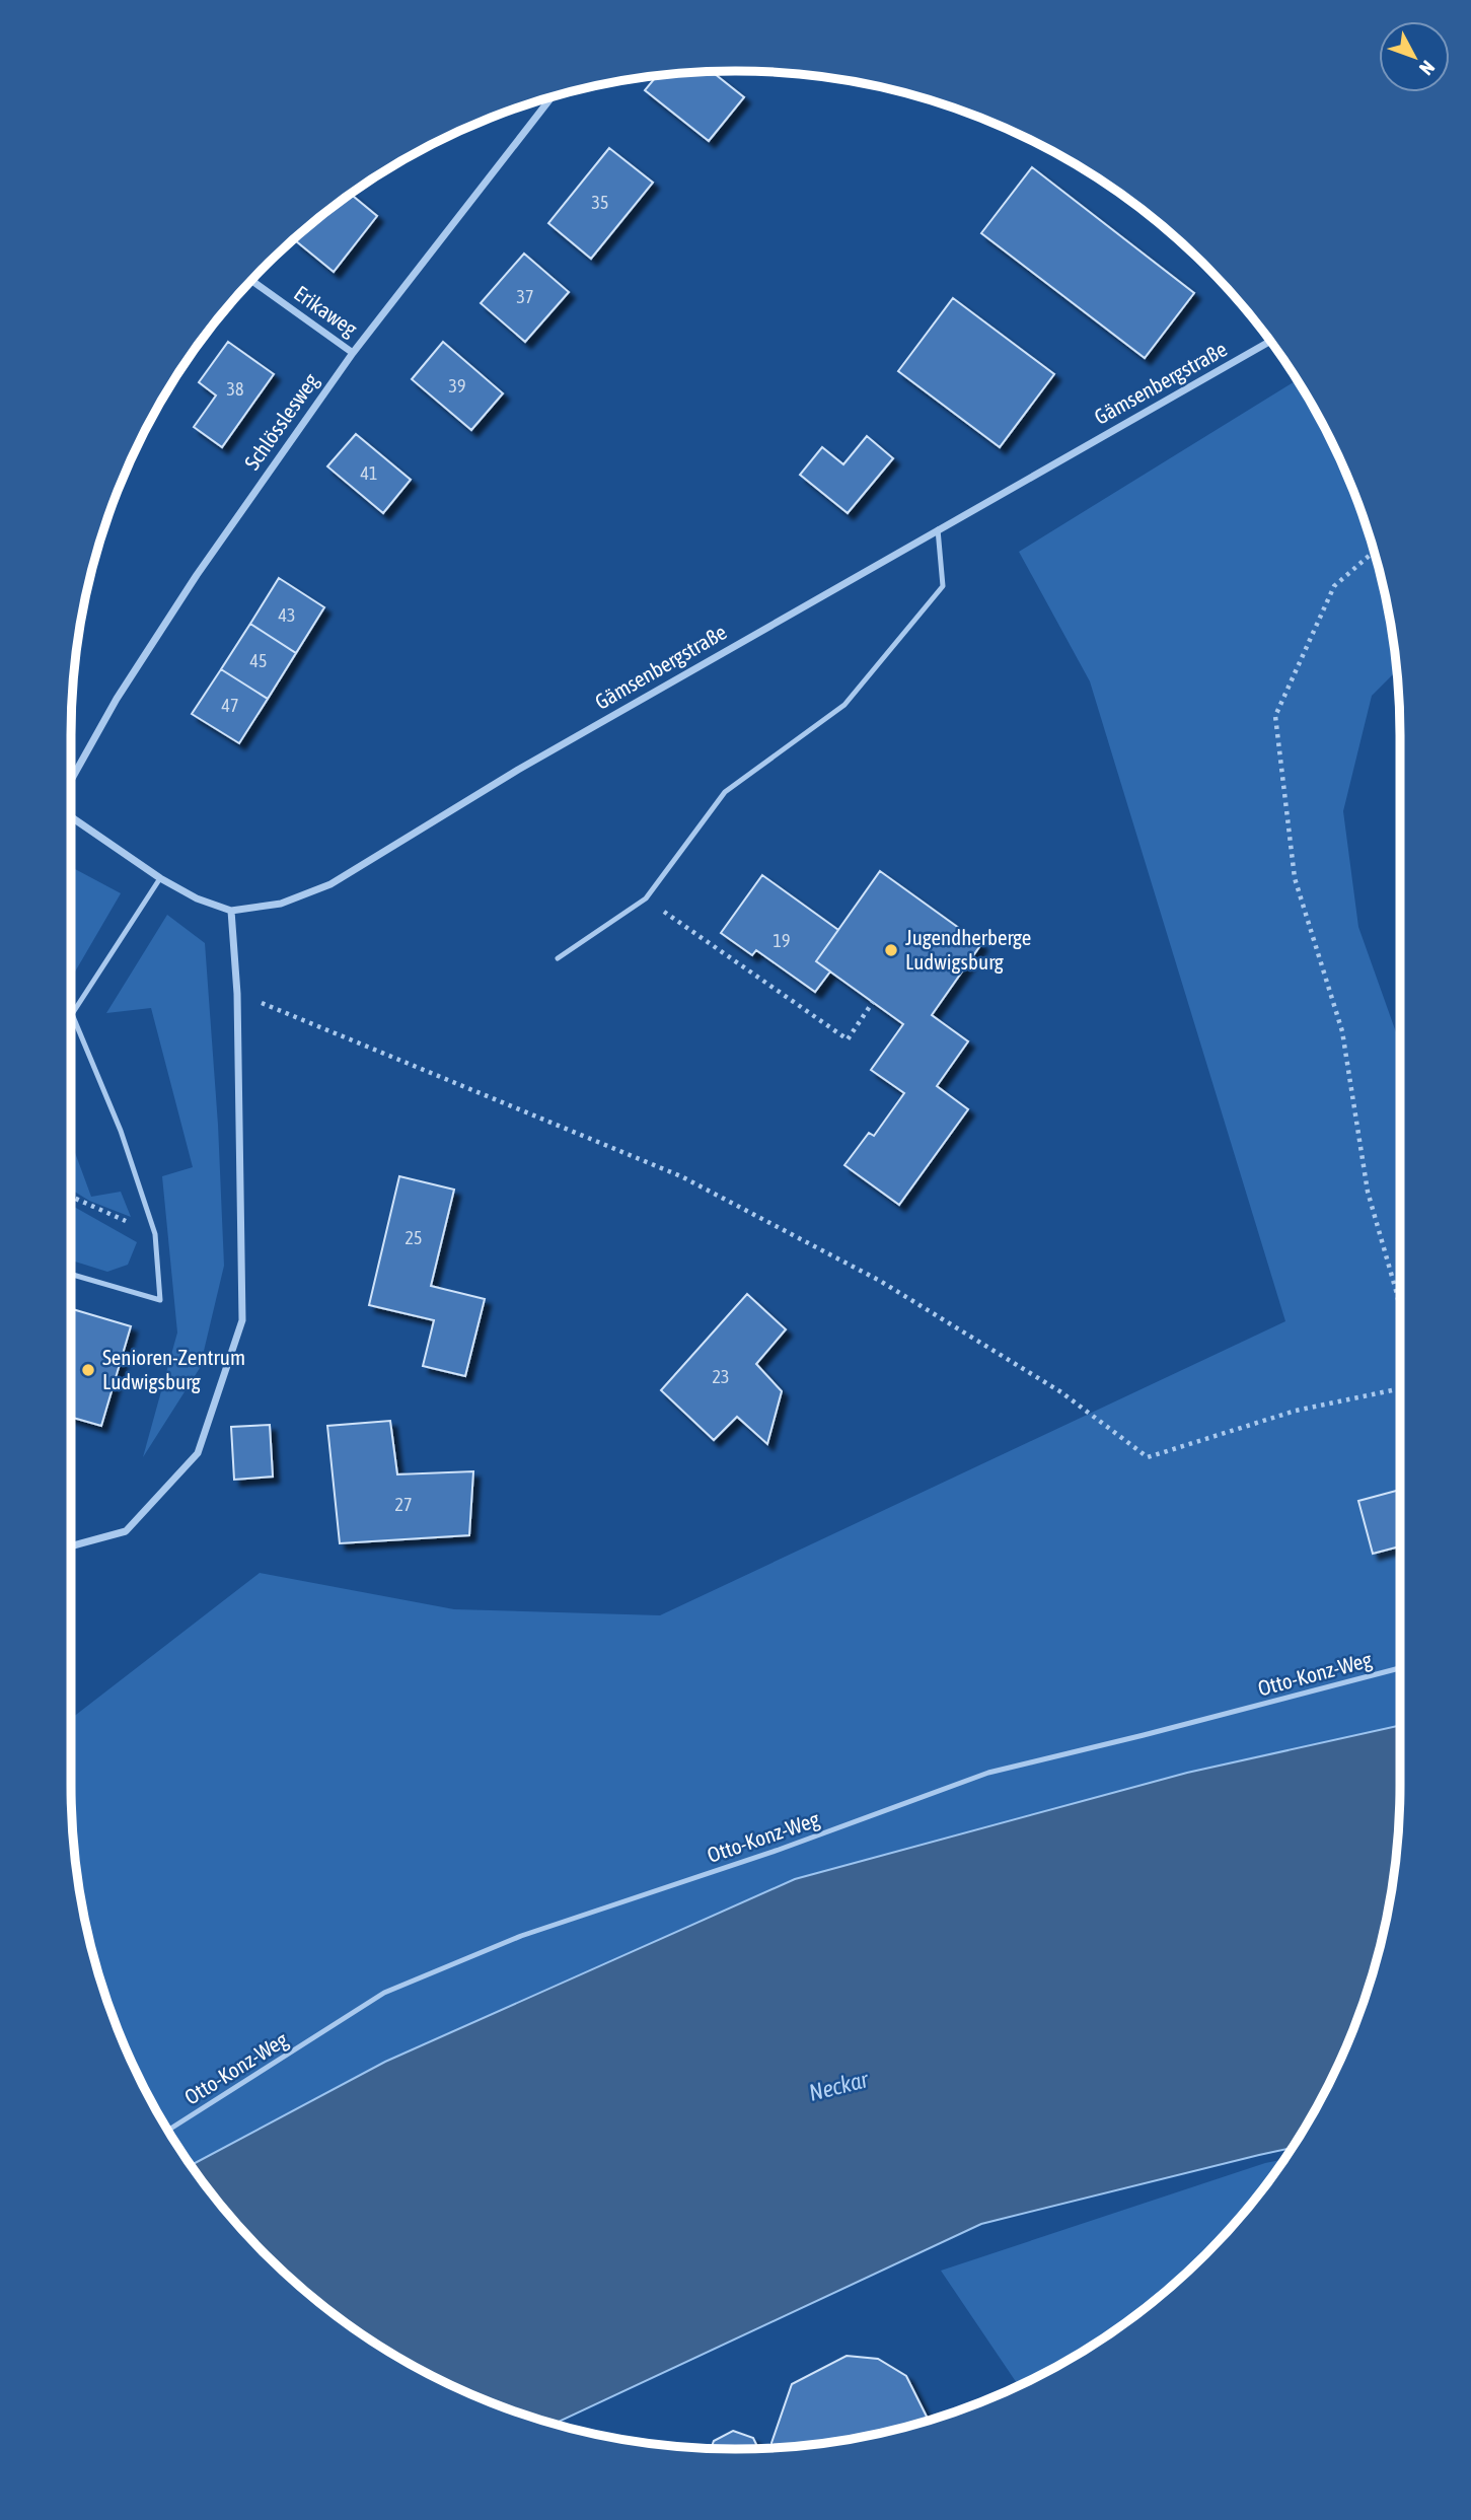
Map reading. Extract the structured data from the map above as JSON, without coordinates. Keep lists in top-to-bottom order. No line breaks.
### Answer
{"streets":{"street":["Erikaweg","Gämsenbergstraße","Schlösslesweg"],"lane":["Otto-Konz-Weg"]},"crossings":[["Erikaweg","Schlösslesweg"]],"water":["Neckar"],"places":["Jugendherberge Ludwigsburg","Senioren-Zentrum Ludwigsburg"],"house_numbers":["35","37","39","38","41","43","45","47","19","25","23","27"],"north":"bottom right"}
